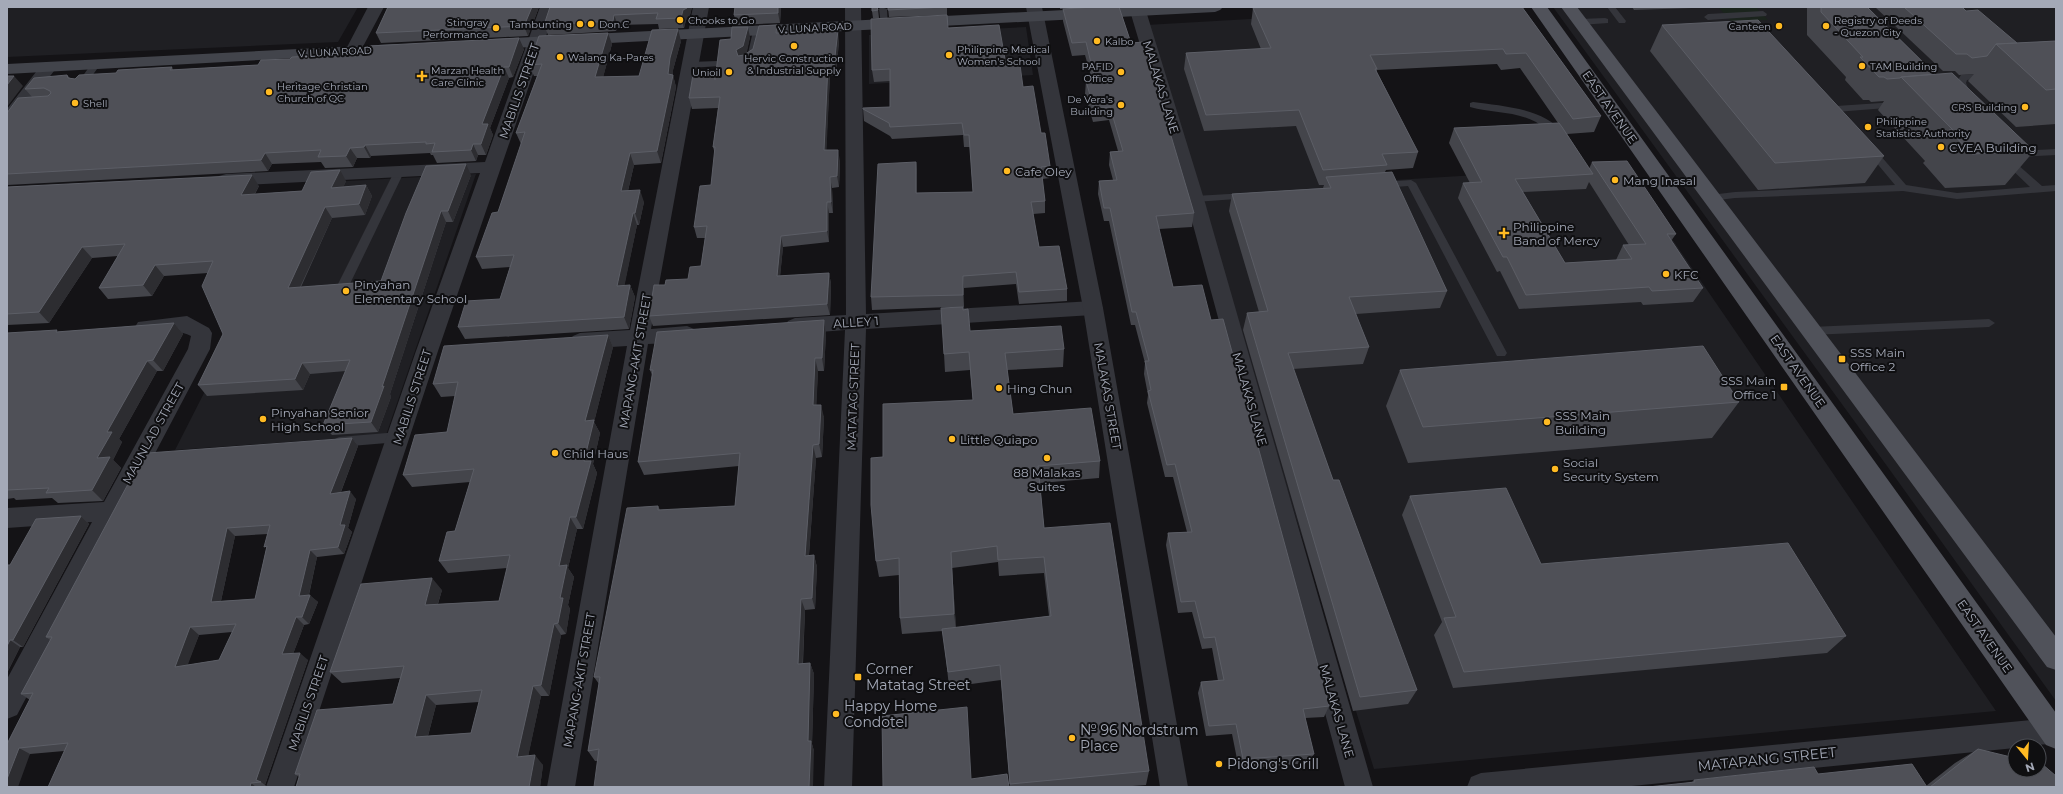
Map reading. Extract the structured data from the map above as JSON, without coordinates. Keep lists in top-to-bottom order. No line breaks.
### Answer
{"streets":{"main road":["V. LUNA ROAD","EAST AVENUE"],"street":["MALAKAS LANE","MABILIS STREET","ALLEY 1","MAPANG-AKIT STREET","MALAKAS STREET","MATATAG STREET","MAUNLAD STREET","MATAPANG STREET"]},"crossings":[["V. LUNA ROAD","MALAKAS LANE"],["V. LUNA ROAD","MABILIS STREET"],["V. LUNA ROAD","MAPANG-AKIT STREET"],["V. LUNA ROAD","MALAKAS STREET"],["V. LUNA ROAD","MATATAG STREET"],["EAST AVENUE","MATAPANG STREET"],["ALLEY 1","MALAKAS STREET"],["ALLEY 1","MATATAG STREET"]],"places":{"other":["Chooks to Go","Tambunting","Don.C","Canteen","Registry of Deeds - Quezon City","Stingray Performance","Kalbo","Hervic Construction & Industrial Supply","Philippine Medical Women's School","Walang Ka-Pares","TAM Building","Unioil","PAFID Office","Heritage Christian Church of QC","Shell","De Vera's Building","CRS Building","Philippine Statistics Authority","CVEA Building","Cafe Oley","Mang Inasal","KFC","Pinyahan Elementary School","Hing Chun","Pinyahan Senior High School","SSS Main Building","Little Quiapo","Child Haus","88 Malakas Suites","Social Security System","Happy Home Condotel","№ 96 Nordstrum Place","Pidong's Grill"],"health":["Marzan Health Care Clinic","Philippine Band of Mercy"],"transit":["SSS Main Office 2","SSS Main Office 1","Corner Matatag Street"]},"north":"bottom"}
